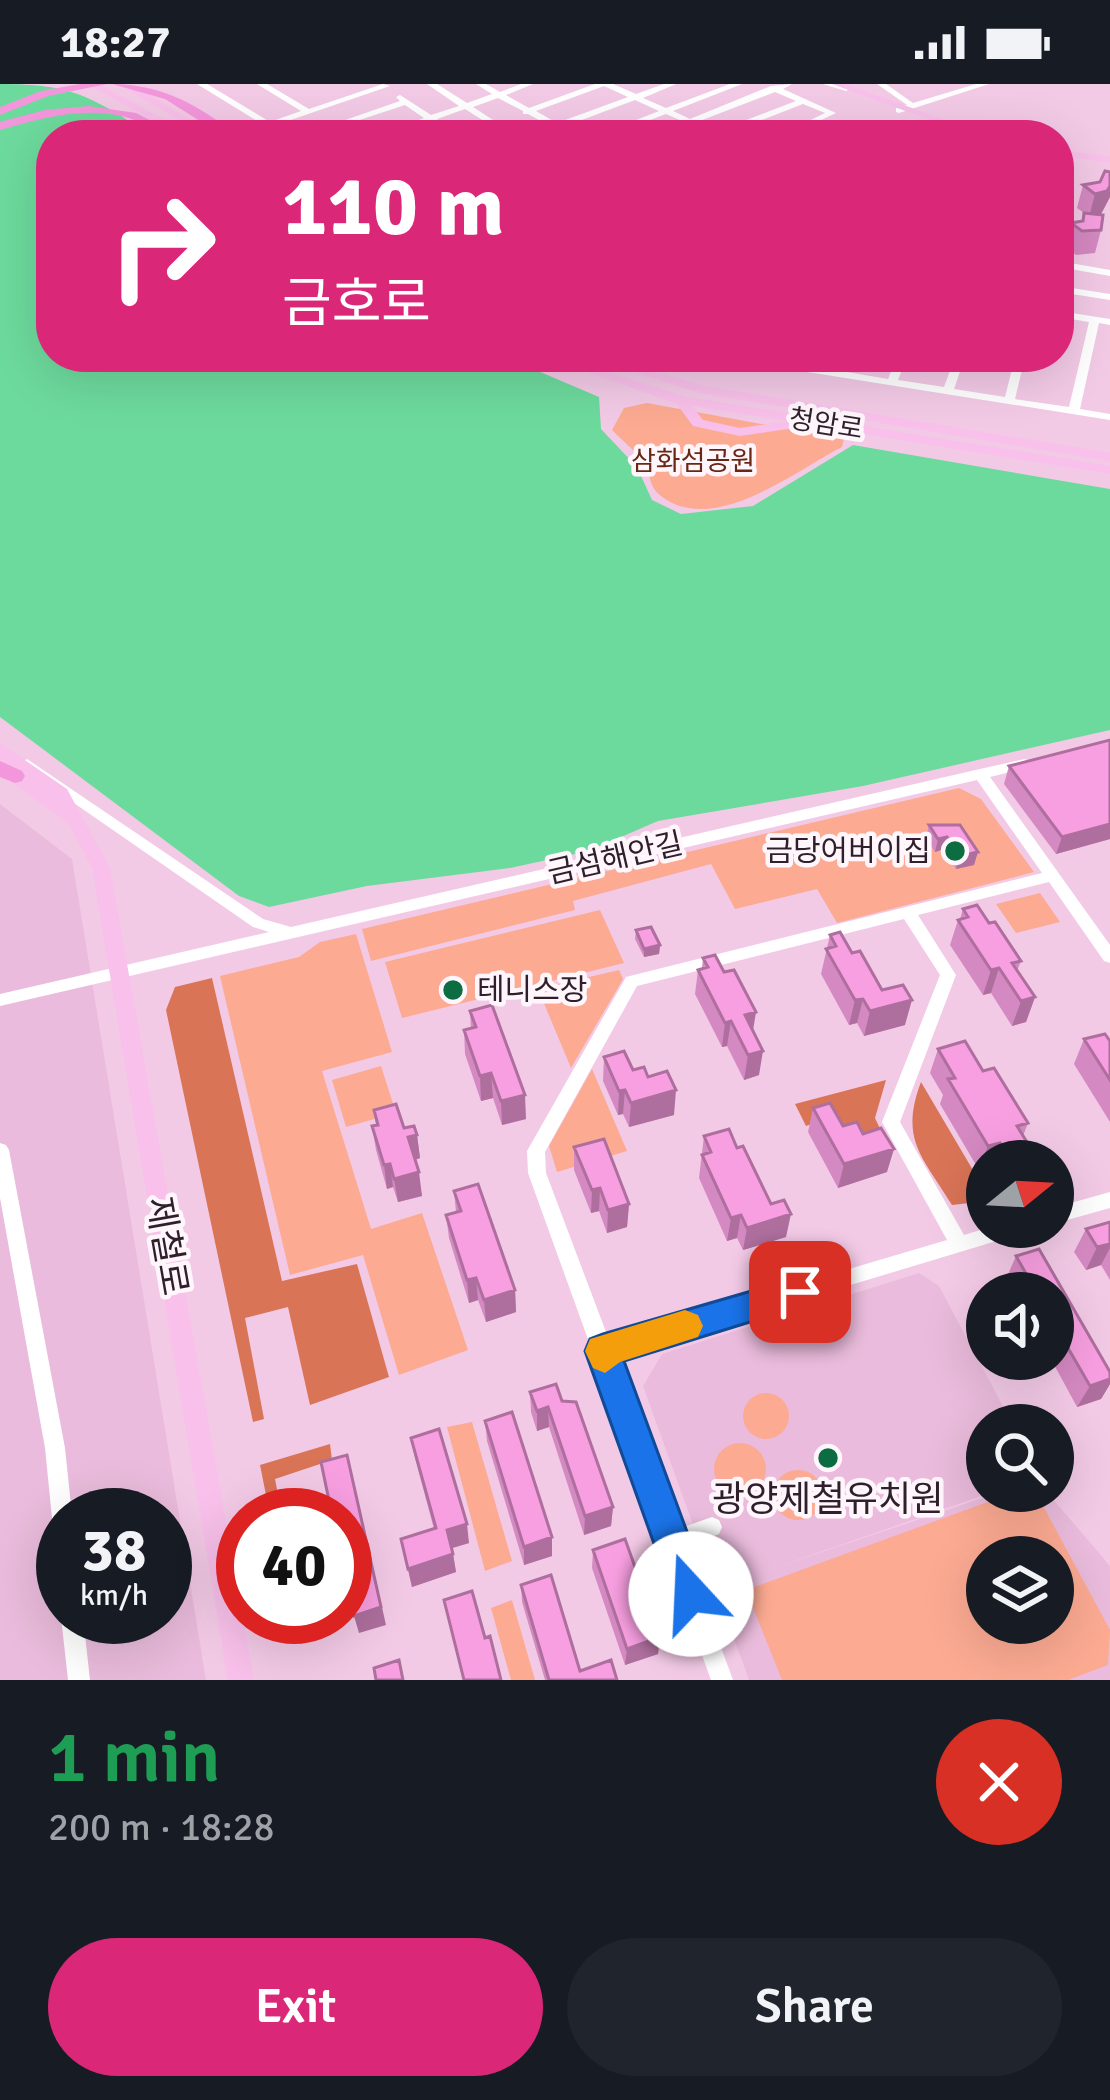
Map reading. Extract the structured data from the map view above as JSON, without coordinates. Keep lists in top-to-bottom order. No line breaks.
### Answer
{"streets":{"main road":["청암로","제철로"],"street":["금섬해안길"]},"crossings":[["금섬해안길","제철로"]],"parks":["삼화섬공원"],"places":["금당어버이집","테니스장","광양제철유치원"],"north":"right","page":{"status":"18:27","turn":["110 m","금호로"],"speed":"38 km/h","limit":"40","heading":["1 min","200 m · 18:28"],"buttons":["Exit","Share"]}}
